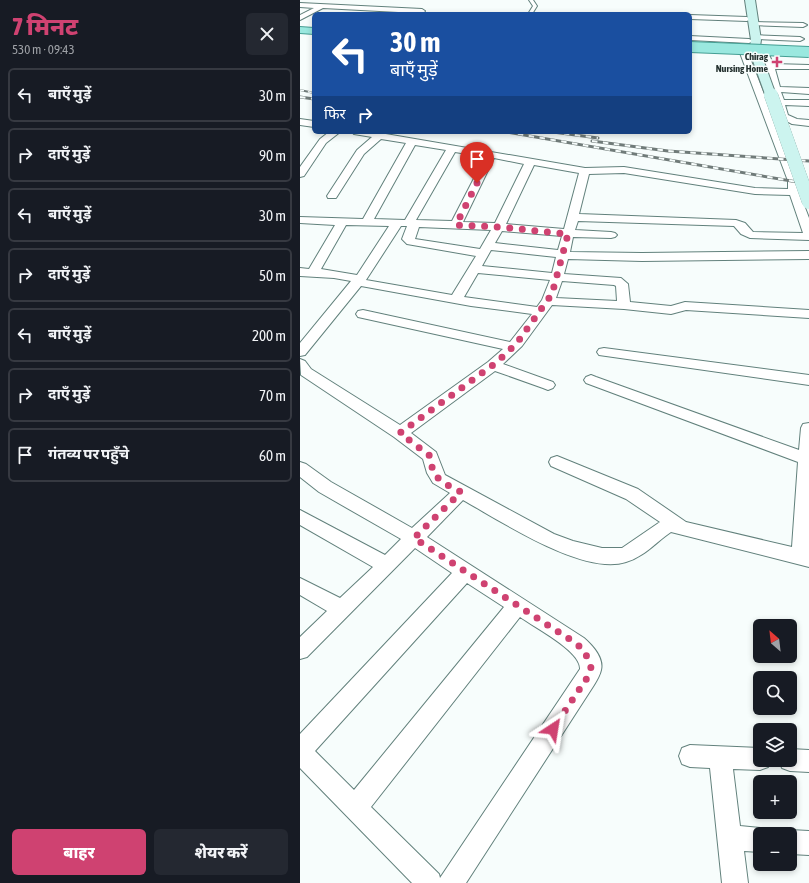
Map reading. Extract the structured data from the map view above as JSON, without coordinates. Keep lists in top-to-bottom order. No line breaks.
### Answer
{"places":{"health":["Chirag Nursing Home"]},"north":"top left","page":{"heading":["7 मिनट","530 m · 09:43"],"turn":["30 m","बाएँ मुड़ें"],"list":[{"name":"बाएँ मुड़ें","value":"30 m"},{"name":"दाएँ मुड़ें","value":"90 m"},{"name":"बाएँ मुड़ें","value":"30 m"},{"name":"दाएँ मुड़ें","value":"50 m"},{"name":"बाएँ मुड़ें","value":"200 m"},{"name":"दाएँ मुड़ें","value":"70 m"},{"name":"गंतव्य पर पहुँचे","value":"60 m"}],"then":"फिर","map_buttons":["+","−"],"buttons":["बाहर","शेयर करें"]}}
